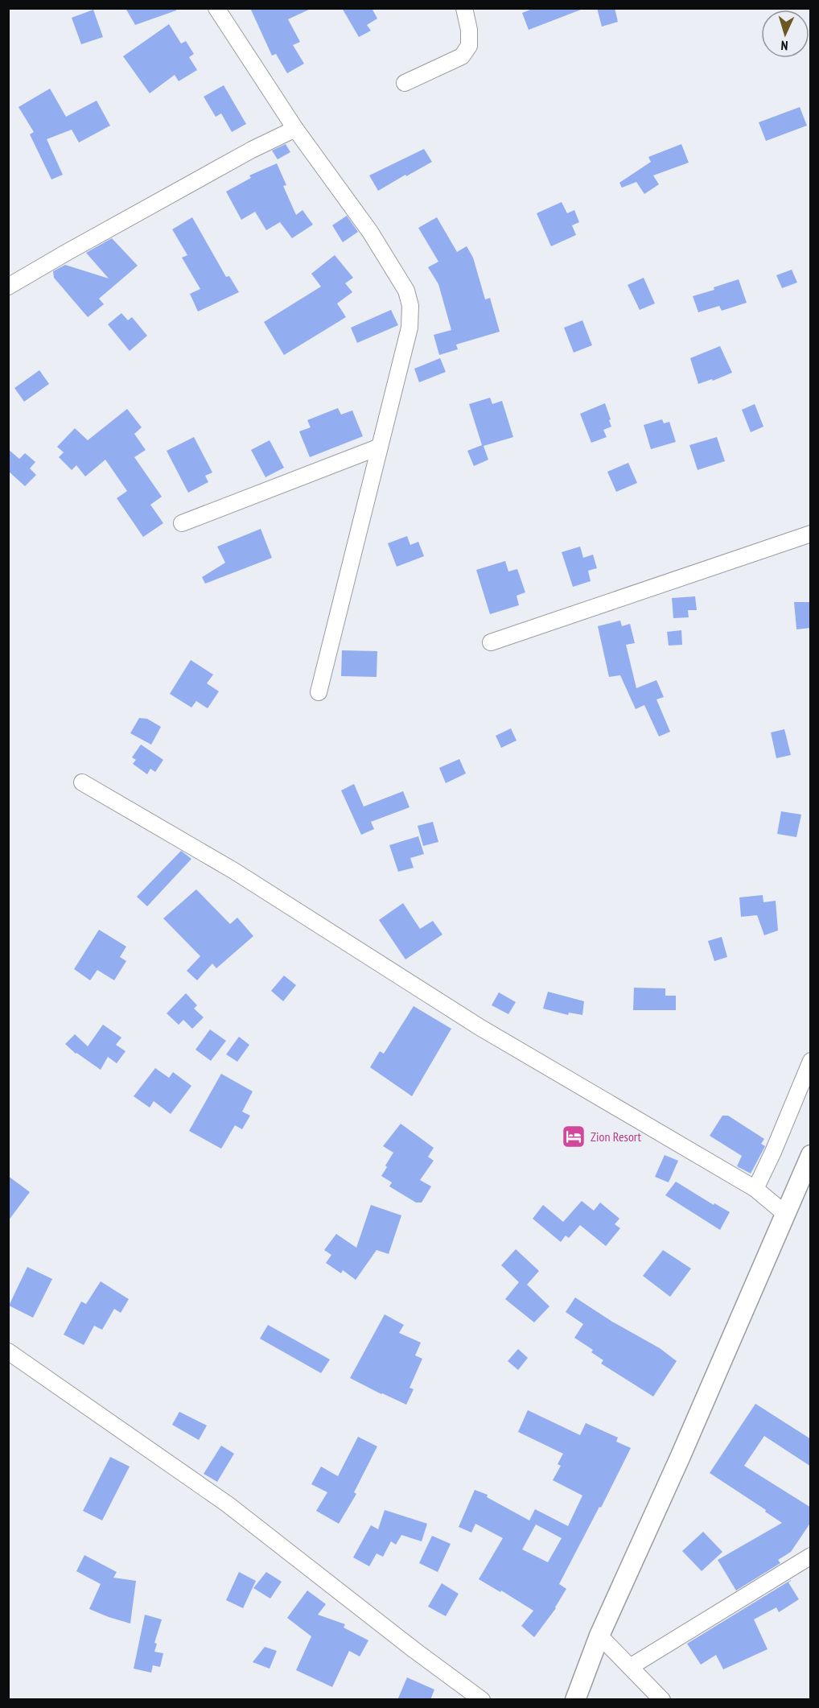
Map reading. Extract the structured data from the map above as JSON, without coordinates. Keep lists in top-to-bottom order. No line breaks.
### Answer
{"places":{"hotel":["Zion Resort"]},"north":"bottom"}
